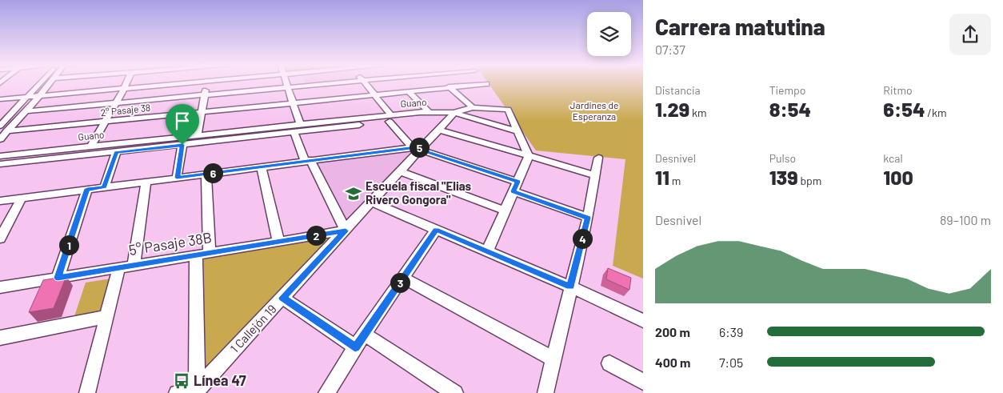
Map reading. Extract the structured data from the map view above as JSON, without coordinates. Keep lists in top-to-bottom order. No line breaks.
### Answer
{"streets":{"street":["Guano","2° Pasaje 38","5° Pasaje 38B","1 Callejón 19"]},"crossings":[["5° Pasaje 38B","1 Callejón 19"]],"parks":["Jardines de Esperanza"],"places":{"school or university":["Escuela fiscal \"Elias Rivero Gongora\""],"bus stop":["Línea 47"]},"page":{"heading":["Carrera matutina","07:37"],"stats":[["Distancia","1.29 km"],["Tiempo","8:54"],["Ritmo","6:54 /km"],["Desnivel","11 m"],["Pulso","139 bpm"],["kcal","100"]],"pins":["5","6","2","4","1","3"],"chart":["Desnivel","89–100 m"],"list":[{"name":"200 m","note":"6:39"},{"name":"400 m","note":"7:05"}]}}
